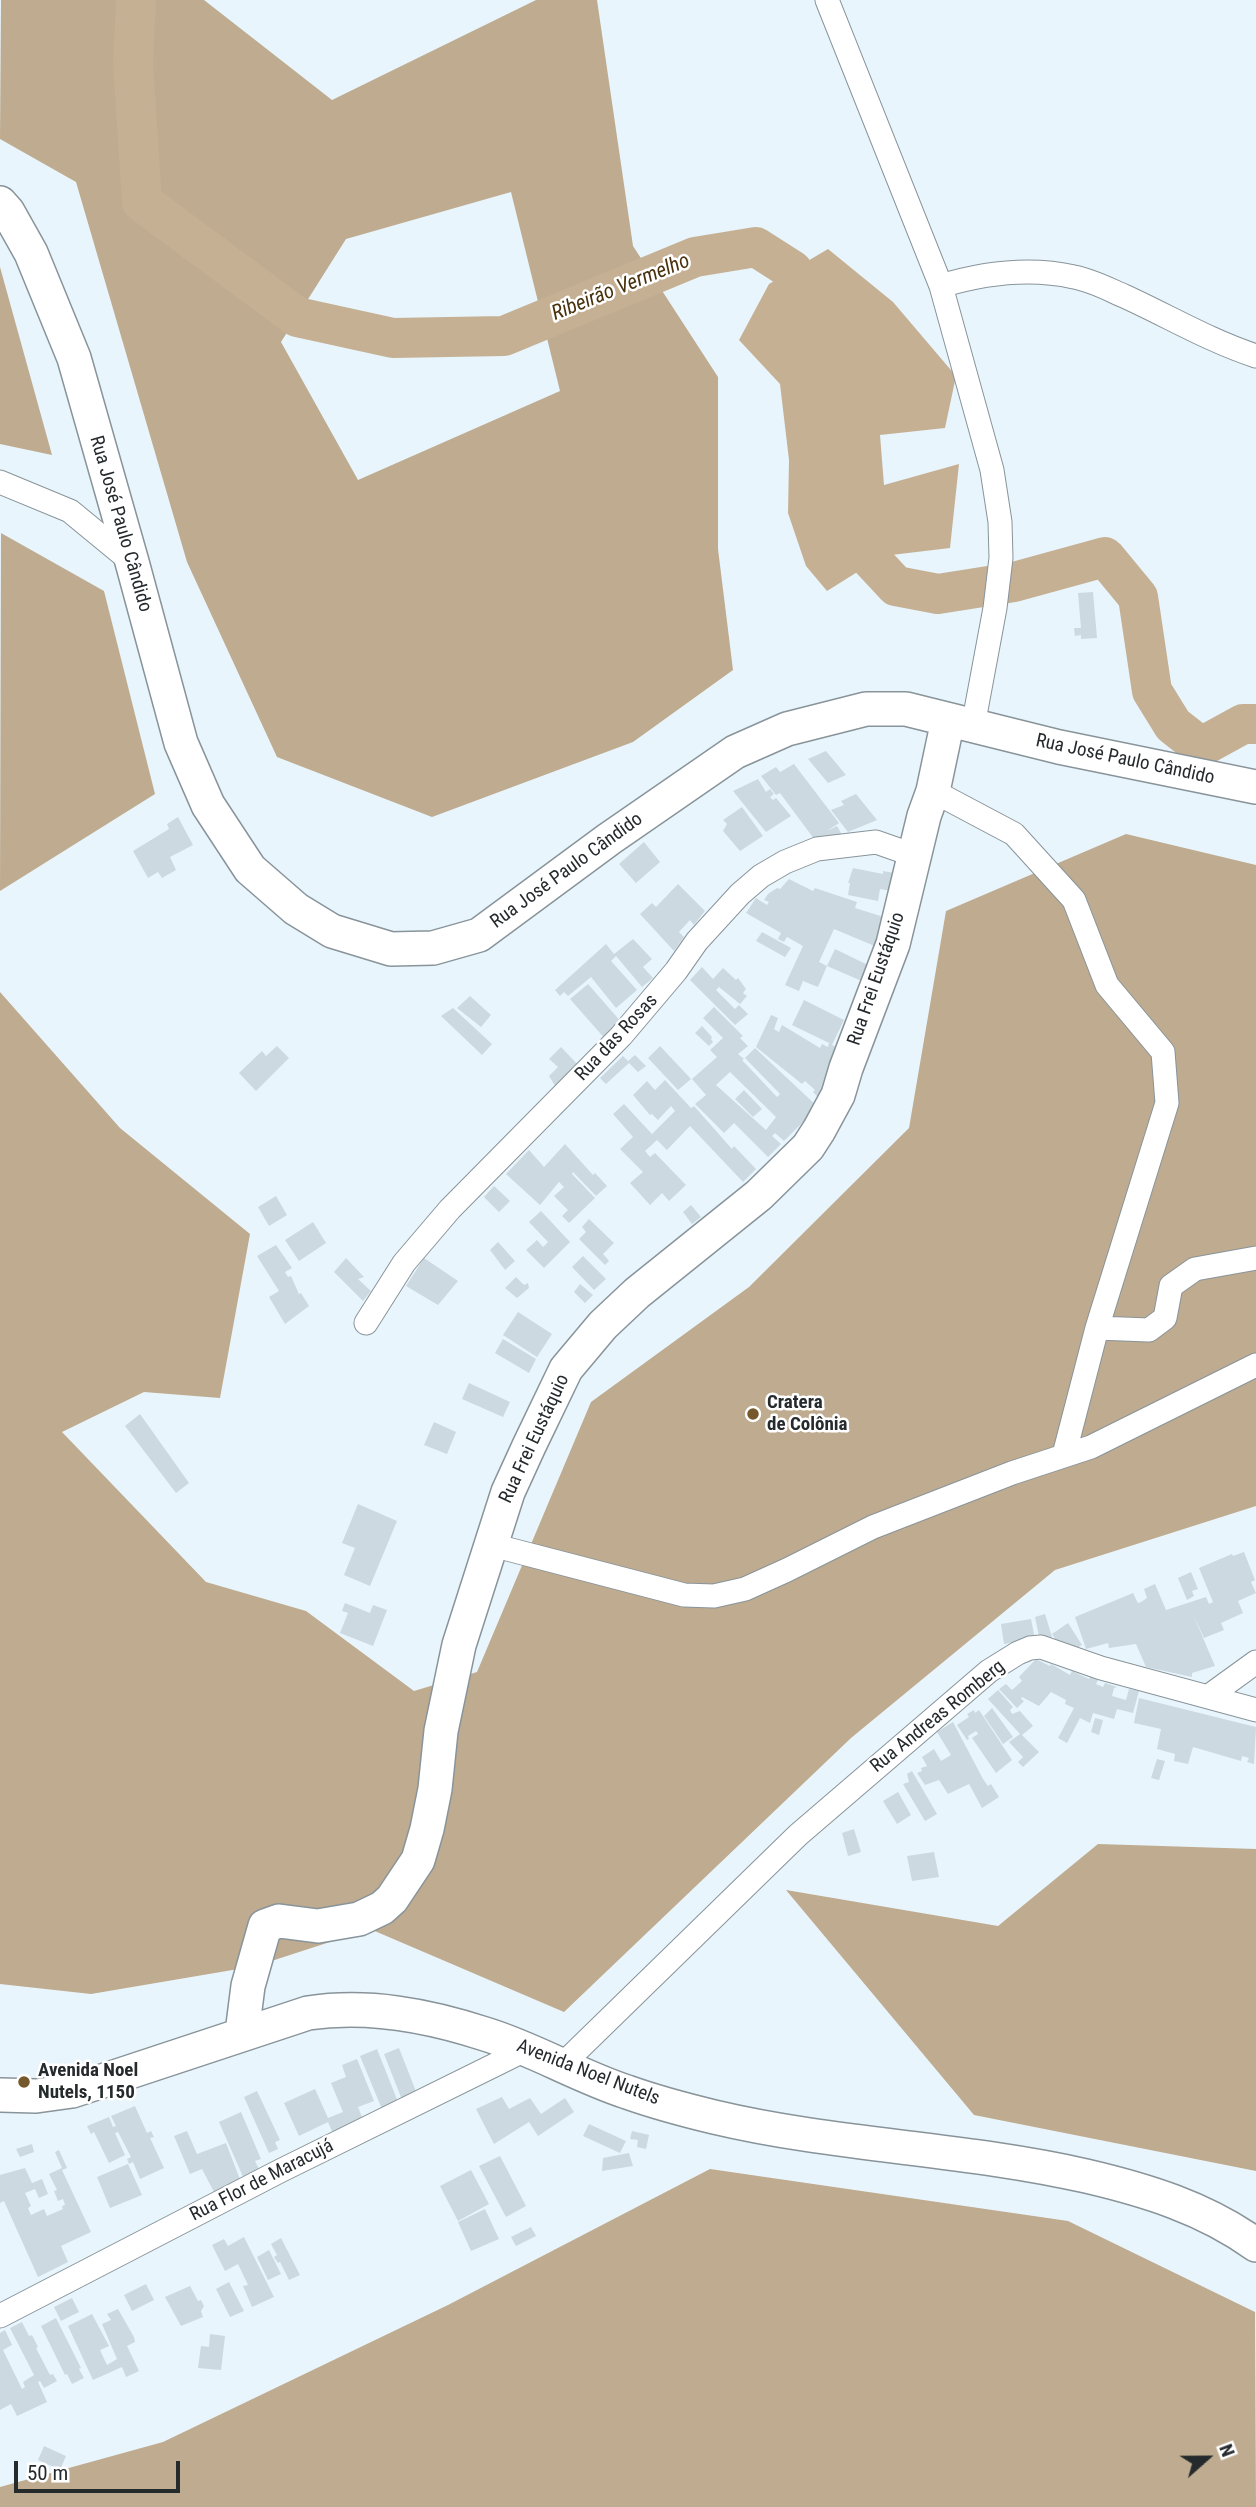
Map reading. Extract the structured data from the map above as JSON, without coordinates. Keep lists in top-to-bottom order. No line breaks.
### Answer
{"streets":{"street":["Rua José Paulo Cândido","Rua Frei Eustáquio","Rua das Rosas","Rua Andreas Romberg","Avenida Noel Nutels","Rua Flor de Maracujá"]},"crossings":[["Rua José Paulo Cândido","Rua Frei Eustáquio"],["Rua Frei Eustáquio","Rua das Rosas"],["Rua Frei Eustáquio","Avenida Noel Nutels"],["Rua Andreas Romberg","Avenida Noel Nutels"],["Avenida Noel Nutels","Rua Flor de Maracujá"]],"water":["Ribeirão Vermelho"],"places":["Cratera de Colônia","Avenida Noel Nutels, 1150"],"scale_bar":"50 m","north":"right"}
